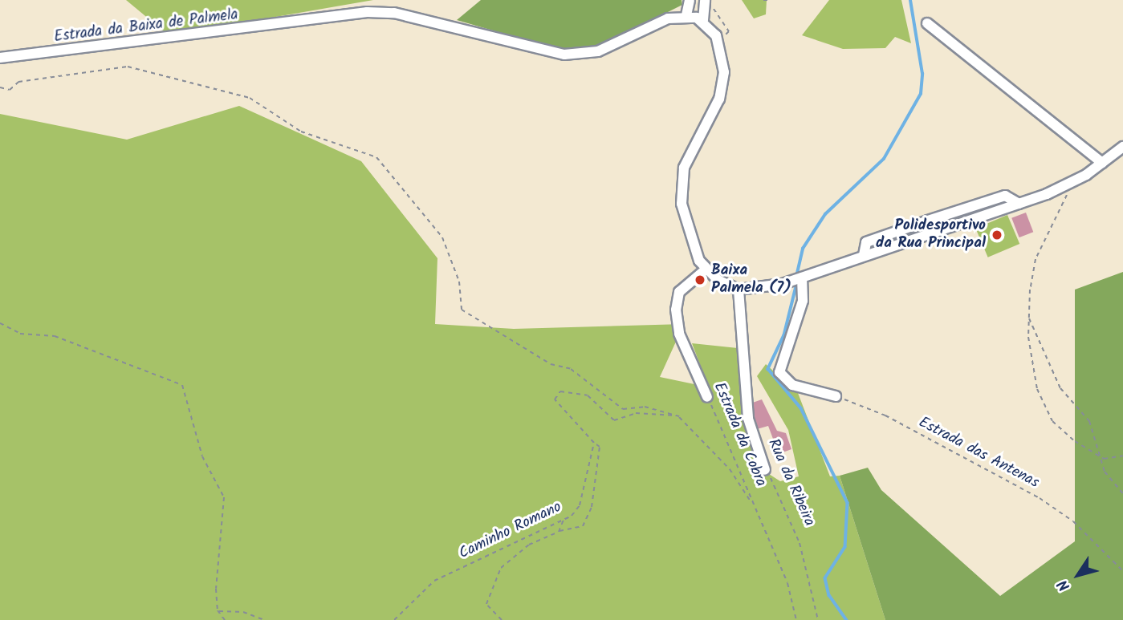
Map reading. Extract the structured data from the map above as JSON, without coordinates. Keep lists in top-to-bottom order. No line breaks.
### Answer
{"streets":{"street":["Estrada da Baixa de Palmela","Estrada da Cobra","Rua da Ribeira"],"path":["Estrada das Antenas","Caminho Romano"]},"places":["Polidesportivo da Rua Principal","Baixa Palmela (7)"],"north":"bottom left"}
